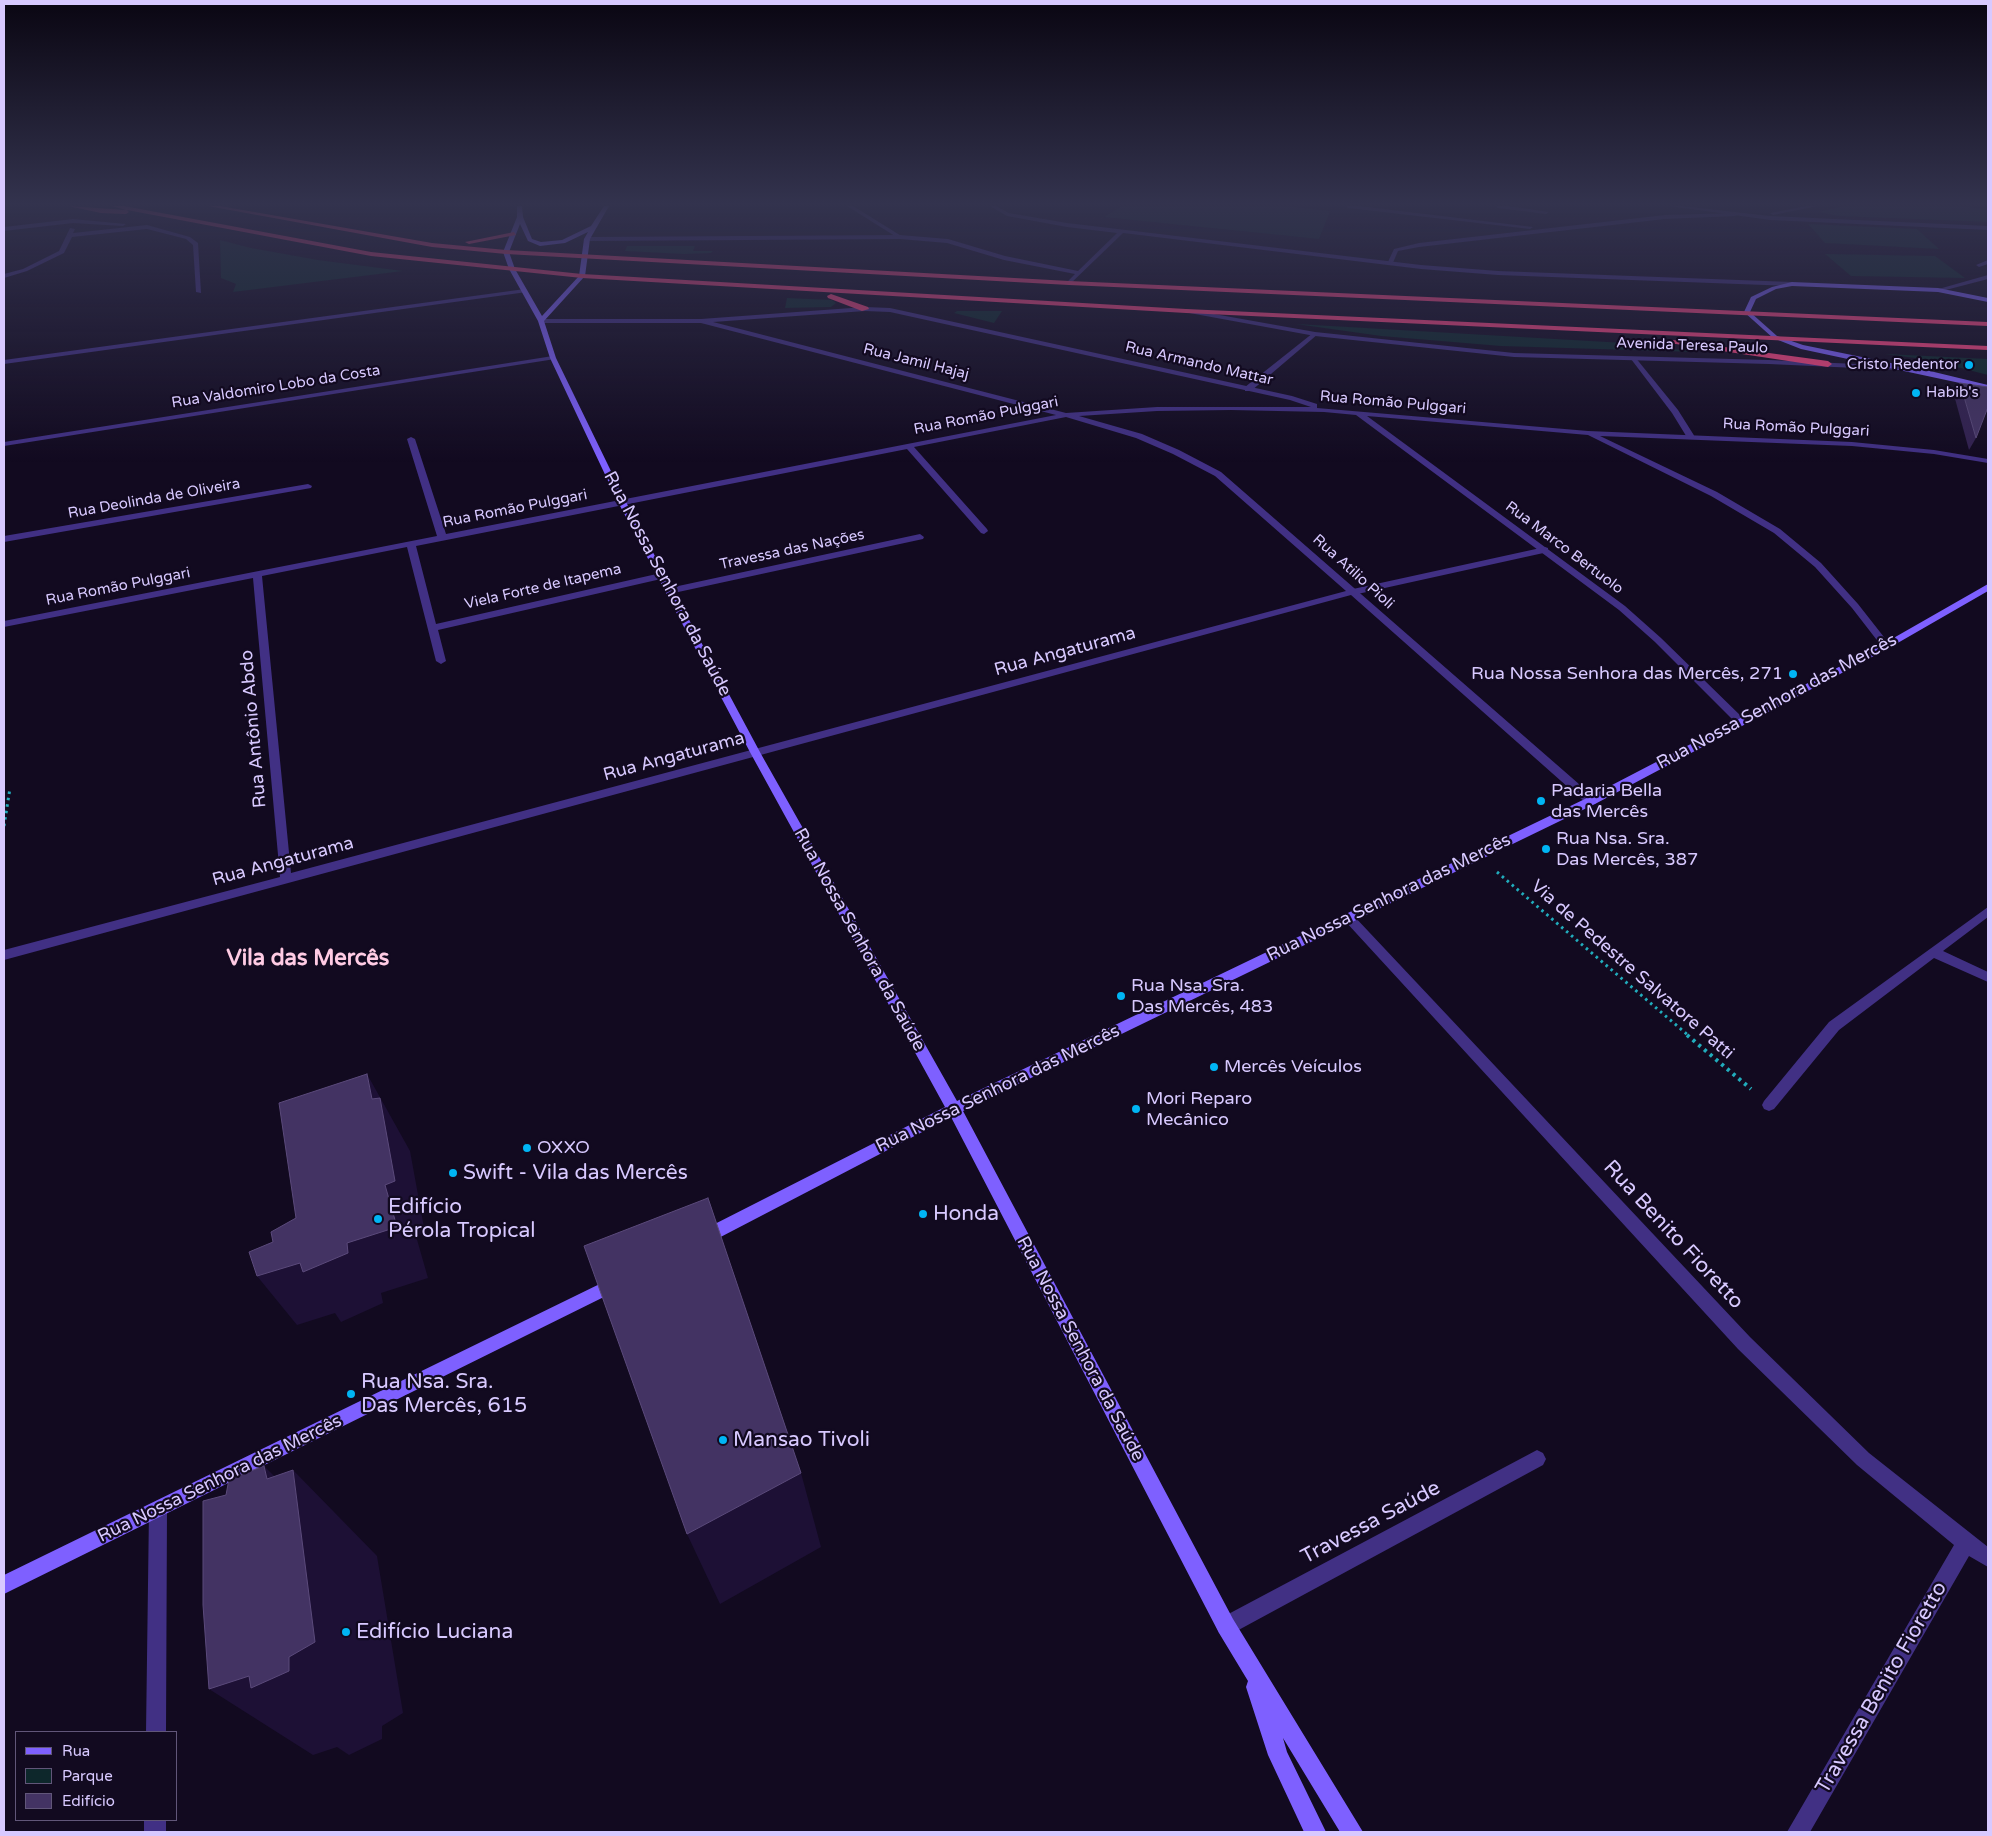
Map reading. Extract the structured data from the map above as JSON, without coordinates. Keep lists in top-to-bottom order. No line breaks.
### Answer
{"streets":{"main road":["Avenida Teresa Paulo","Rua Nossa Senhora da Saúde","Rua Nossa Senhora das Mercês"],"street":["Rua Jamil Hajaj","Rua Armando Mattar","Rua Valdomiro Lobo da Costa","Rua Romão Pulggari","Rua Deolinda de Oliveira","Rua Marco Bertuolo","Travessa das Nações","Rua Atilio Pioli","Viela Forte de Itapema","Rua Angaturama","Rua Antônio Abdo","Rua Benito Fioretto","Travessa Saúde","Travessa Benito Fioretto"],"path":["Via de Pedestre Salvatore Patti"]},"crossings":[["Rua Jamil Hajaj","Rua Armando Mattar"],["Rua Jamil Hajaj","Rua Romão Pulggari"],["Rua Jamil Hajaj","Rua Atilio Pioli"],["Rua Armando Mattar","Rua Romão Pulggari"],["Rua Valdomiro Lobo da Costa","Rua Nossa Senhora da Saúde"],["Rua Romão Pulggari","Rua Marco Bertuolo"],["Rua Romão Pulggari","Rua Atilio Pioli"],["Rua Romão Pulggari","Rua Nossa Senhora da Saúde"],["Rua Romão Pulggari","Rua Antônio Abdo"],["Rua Marco Bertuolo","Rua Angaturama"],["Rua Marco Bertuolo","Rua Nossa Senhora das Mercês"],["Travessa das Nações","Rua Nossa Senhora da Saúde"],["Rua Atilio Pioli","Rua Angaturama"],["Rua Atilio Pioli","Rua Nossa Senhora das Mercês"],["Rua Nossa Senhora da Saúde","Viela Forte de Itapema"],["Rua Nossa Senhora da Saúde","Rua Angaturama"],["Rua Nossa Senhora da Saúde","Rua Nossa Senhora das Mercês"],["Rua Nossa Senhora da Saúde","Travessa Saúde"],["Rua Angaturama","Rua Antônio Abdo"],["Rua Nossa Senhora das Mercês","Via de Pedestre Salvatore Patti"],["Rua Nossa Senhora das Mercês","Rua Benito Fioretto"],["Rua Benito Fioretto","Travessa Benito Fioretto"]],"districts":["Vila das Mercês"],"places":["Cristo Redentor","Habib's","Rua Nossa Senhora das Mercês, 271","Padaria Bella das Mercês","Rua Nsa. Sra. Das Mercês, 387","Rua Nsa. Sra. Das Mercês, 483","Mercês Veículos","Mori Reparo Mecânico","OXXO","Swift - Vila das Mercês","Honda","Edifício Pérola Tropical","Rua Nsa. Sra. Das Mercês, 615","Mansao Tivoli","Edifício Luciana"],"legend":["Rua","Parque","Edifício"]}
